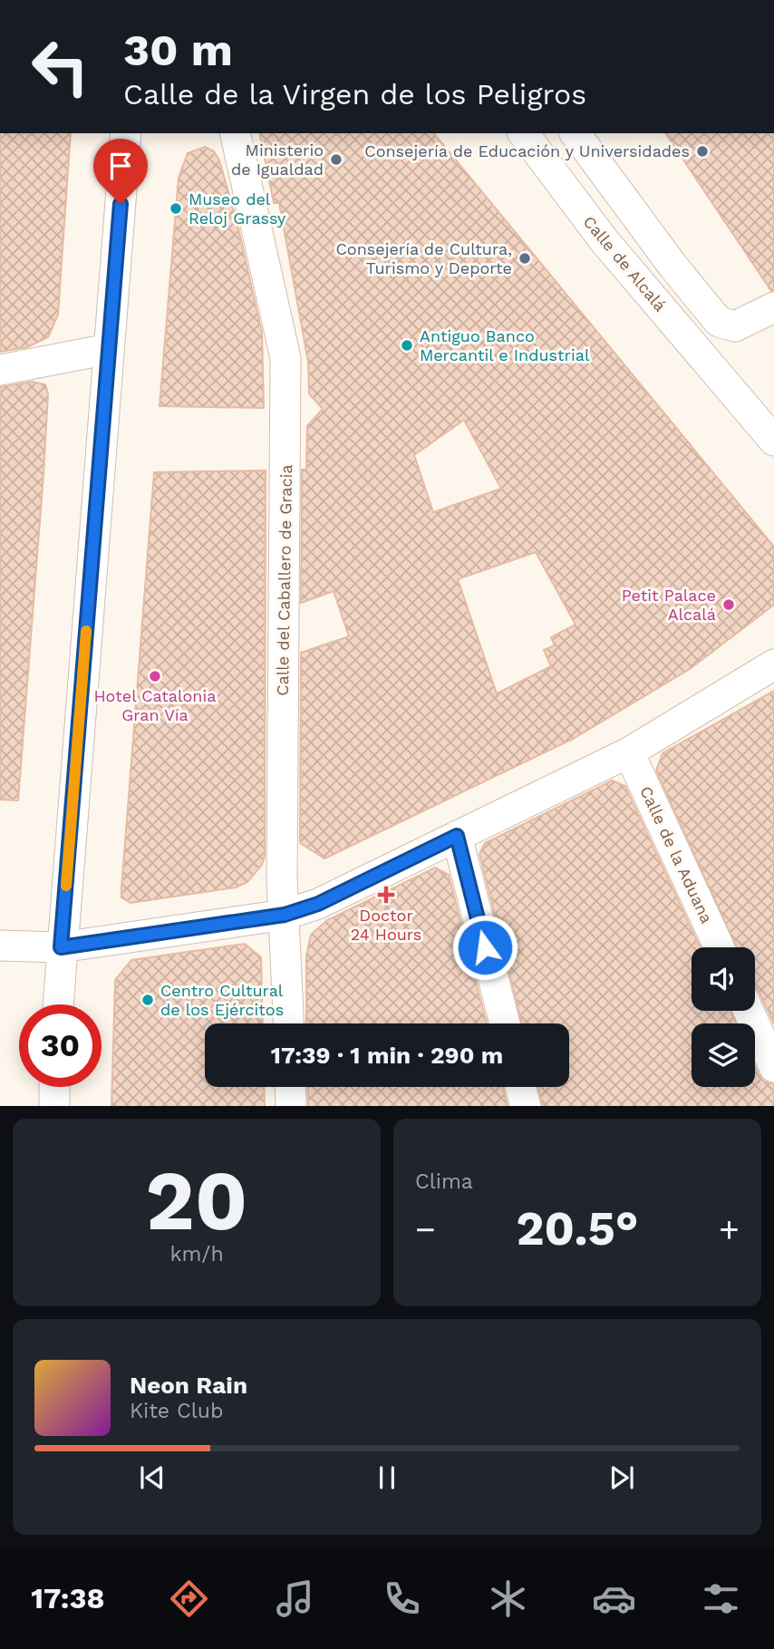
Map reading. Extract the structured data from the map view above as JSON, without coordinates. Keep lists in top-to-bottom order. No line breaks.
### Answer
{"streets":{"street":["Calle de Alcalá","Calle del Caballero de Gracia","Calle de la Aduana"]},"places":{"other":["Consejería de Educación y Universidades","Ministerio de Igualdad","Museo del Reloj Grassy","Consejería de Cultura, Turismo y Deporte","Antiguo Banco Mercantil e Industrial","Petit Palace Alcalá","Hotel Catalonia Gran Vía","Centro Cultural de los Ejércitos"],"health":["Doctor 24 Hours"]},"page":{"turn":["30 m","Calle de la Virgen de los Peligros"],"limit":"30","trip":"17:39 · 1 min · 290 m","tile":[["20","km/h"],"Clima"],"heat":["−","20.5°","+"],"song":["Neon Rain","Kite Club"],"tabs":"17:38"}}
